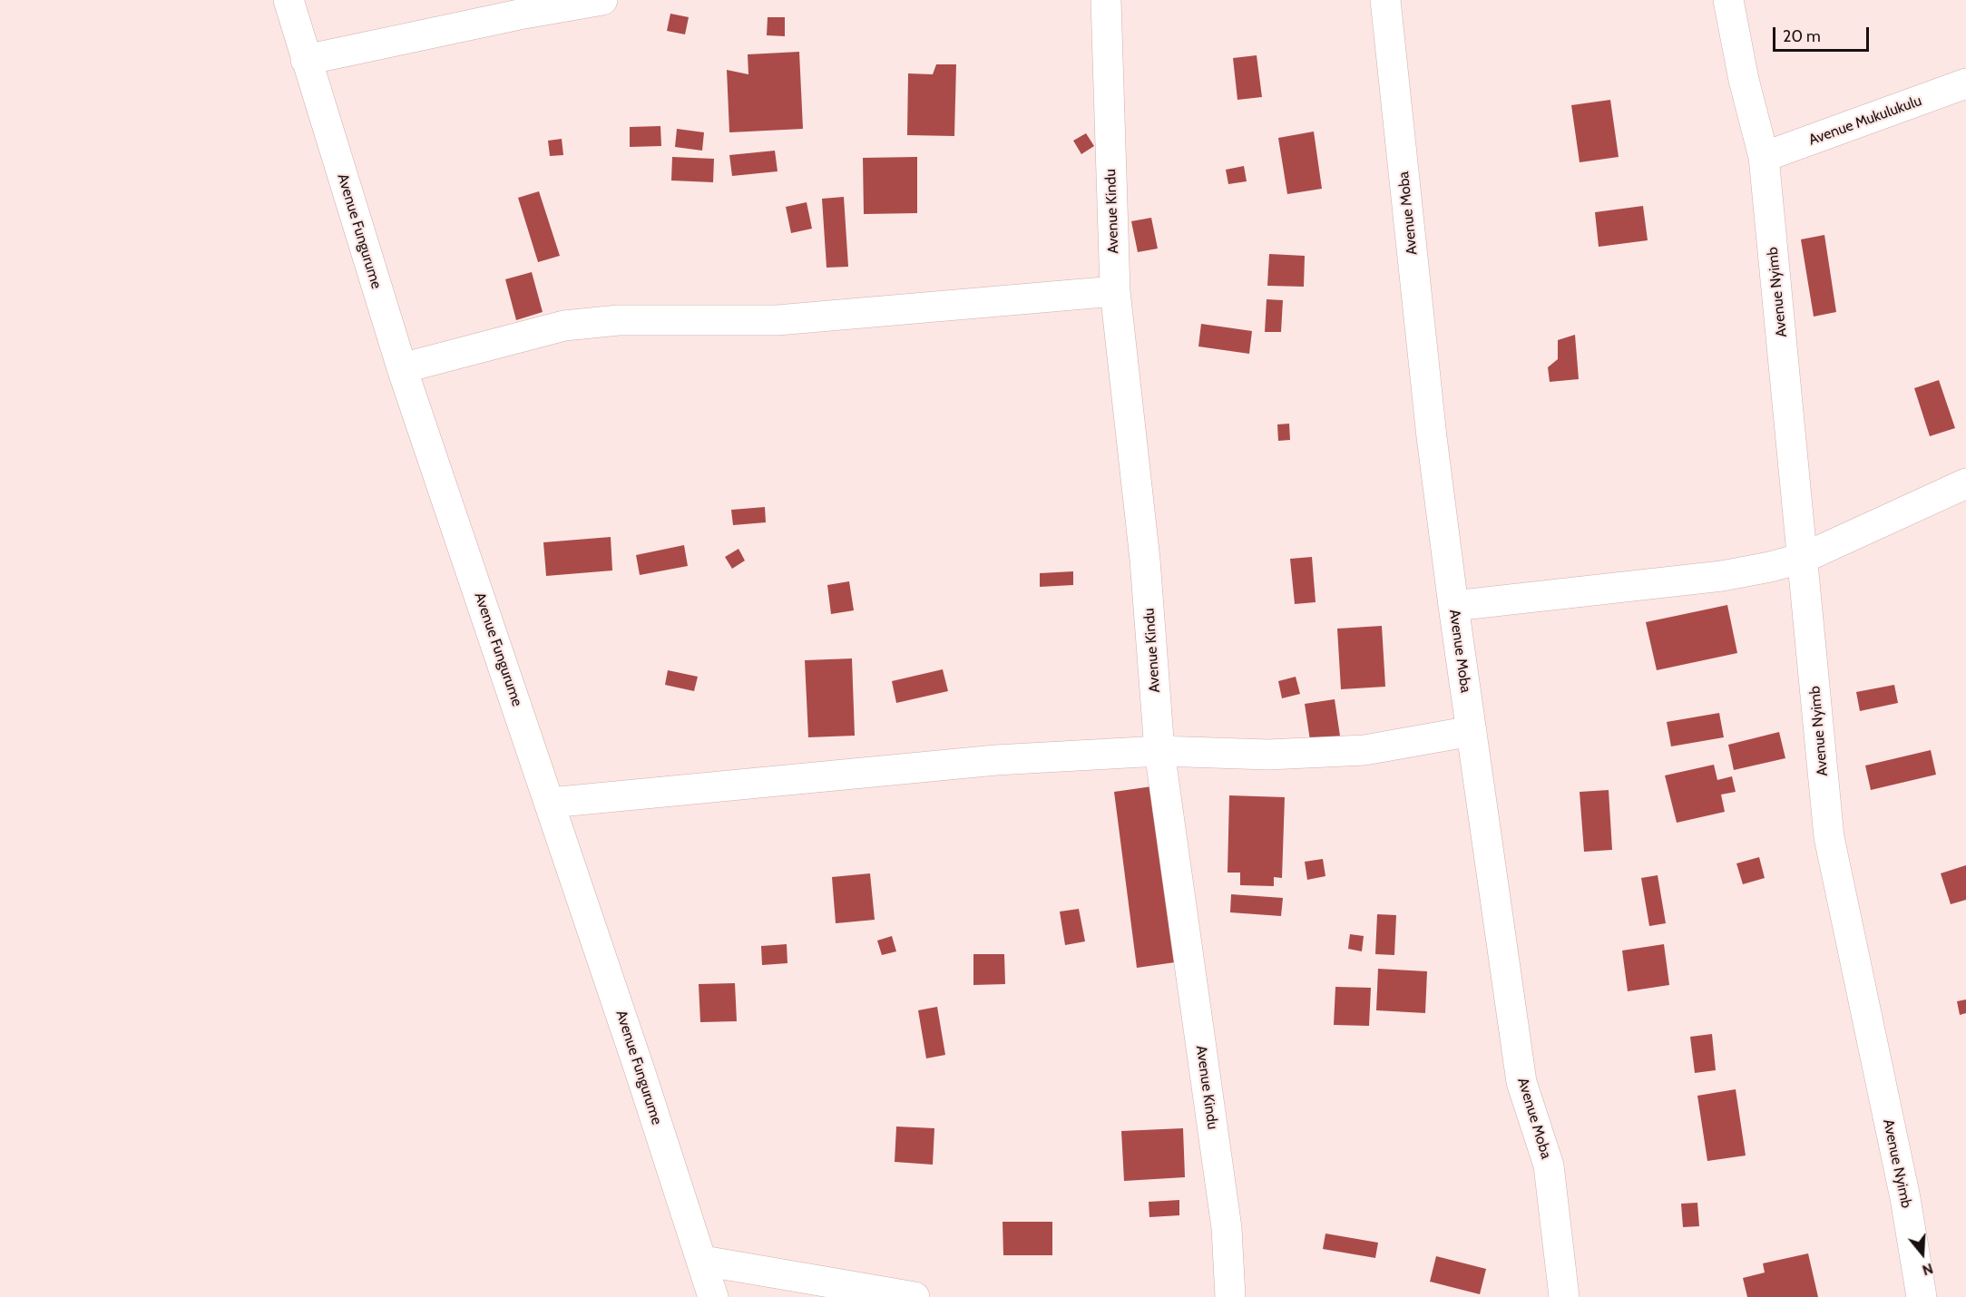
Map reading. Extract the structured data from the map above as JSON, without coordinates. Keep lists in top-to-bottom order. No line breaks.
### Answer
{"streets":{"street":["Avenue Mukulukulu","Avenue Kindu","Avenue Moba","Avenue Fungurume","Avenue Nyimb"]},"crossings":[["Avenue Mukulukulu","Avenue Nyimb"]],"scale_bar":"20 m","north":"bottom"}
